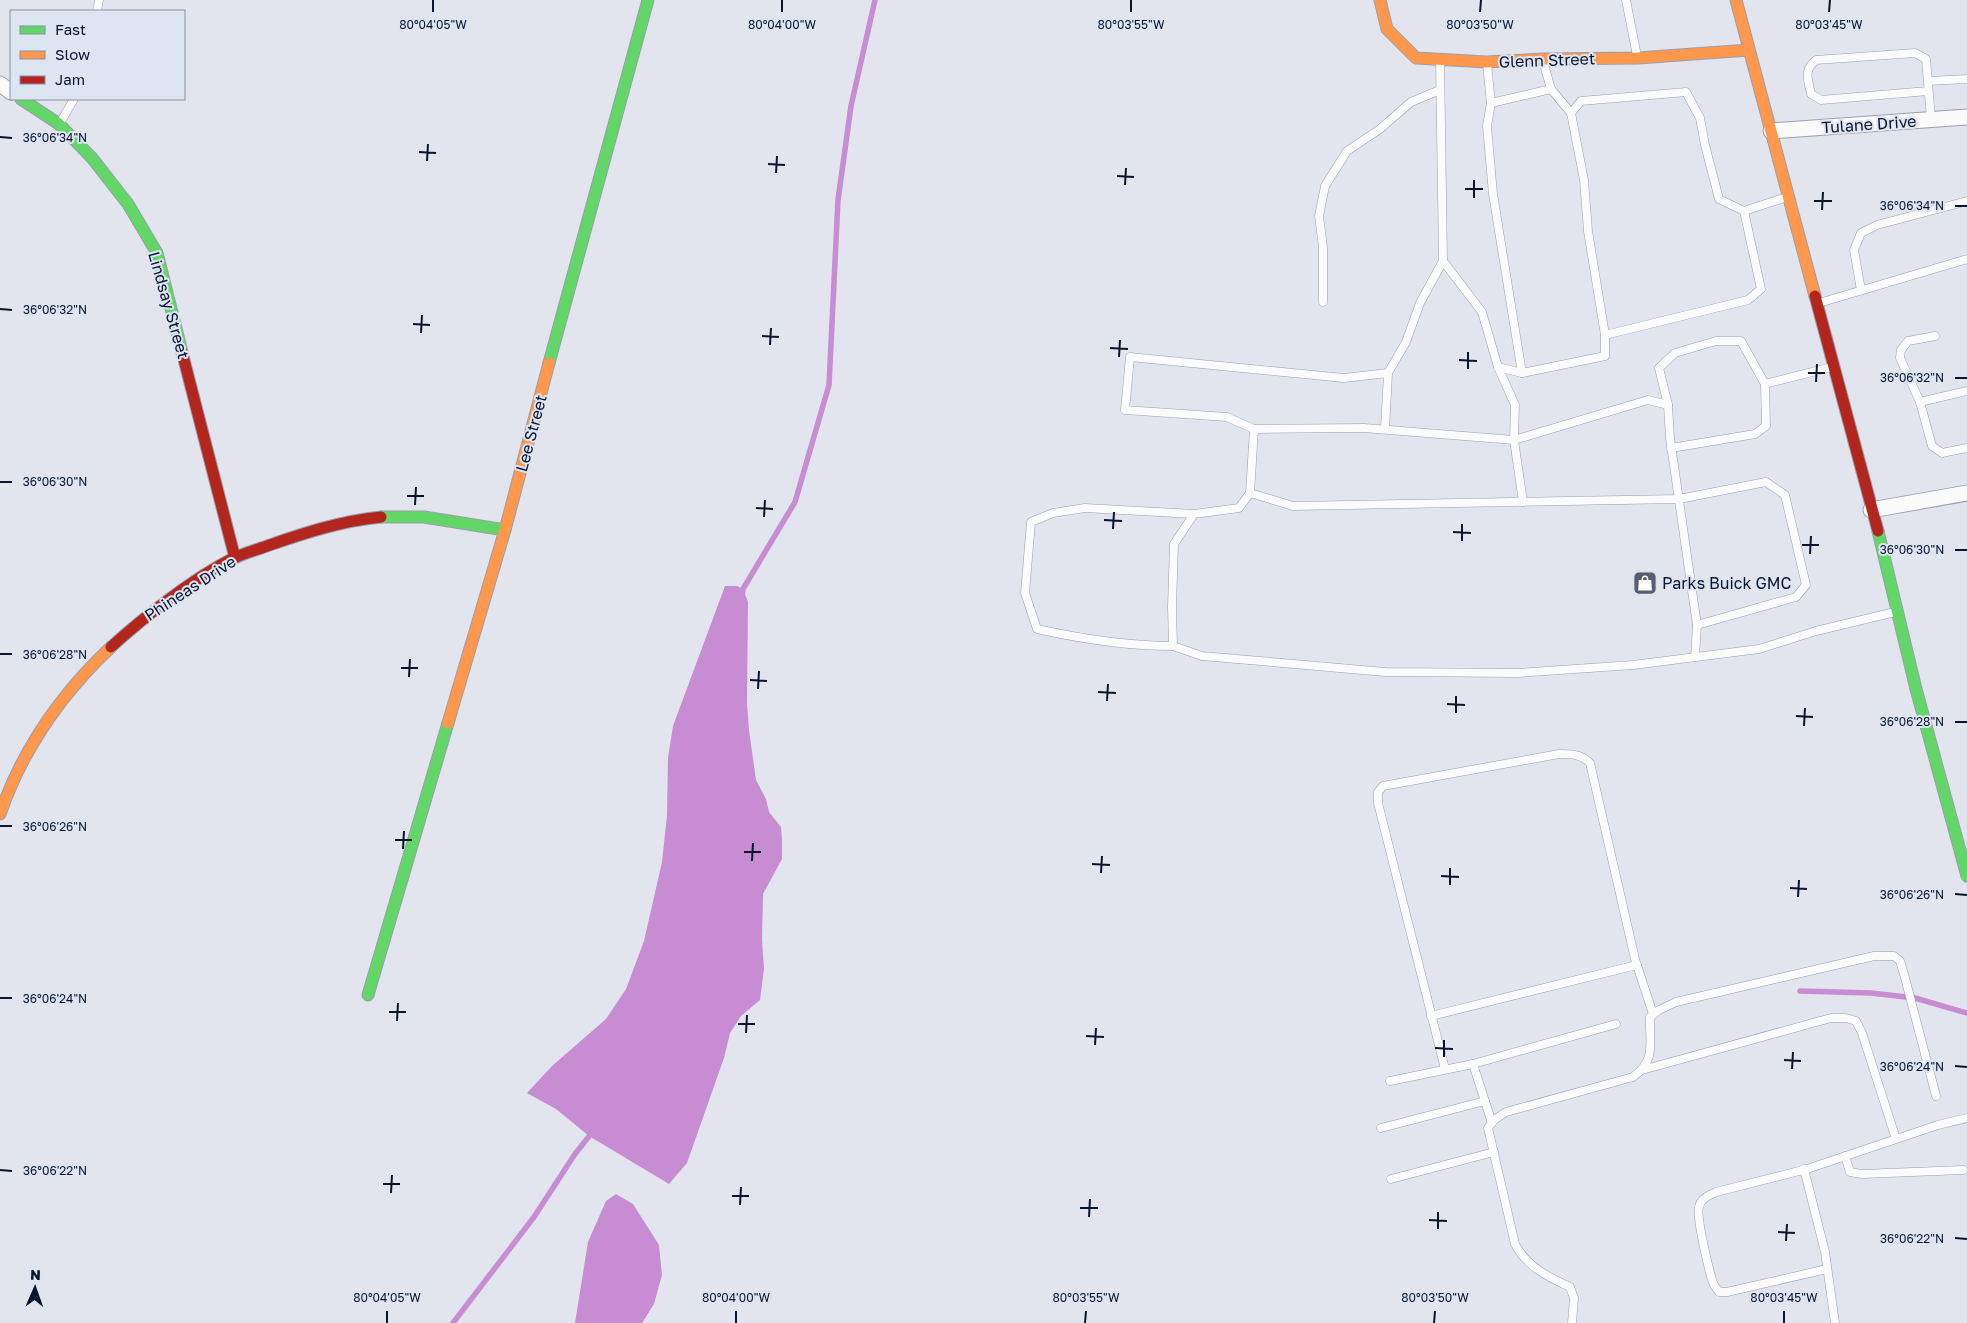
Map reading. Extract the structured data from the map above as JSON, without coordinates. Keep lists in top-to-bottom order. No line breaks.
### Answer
{"streets":{"street":["Glenn Street","Tulane Drive","Lindsay Street","Lee Street","Phineas Drive"]},"crossings":[["Lindsay Street","Phineas Drive"],["Lee Street","Phineas Drive"]],"places":{"shop":["Parks Buick GMC"]},"legend":["Fast","Slow","Jam"],"north":"top","coordinates":["80°04'05\"W","80°04'00\"W","80°03'55\"W","80°03'50\"W","80°03'45\"W","36°06'34\"N","36°06'32\"N","36°06'30\"N","36°06'28\"N","36°06'26\"N","36°06'24\"N","36°06'22\"N"]}
